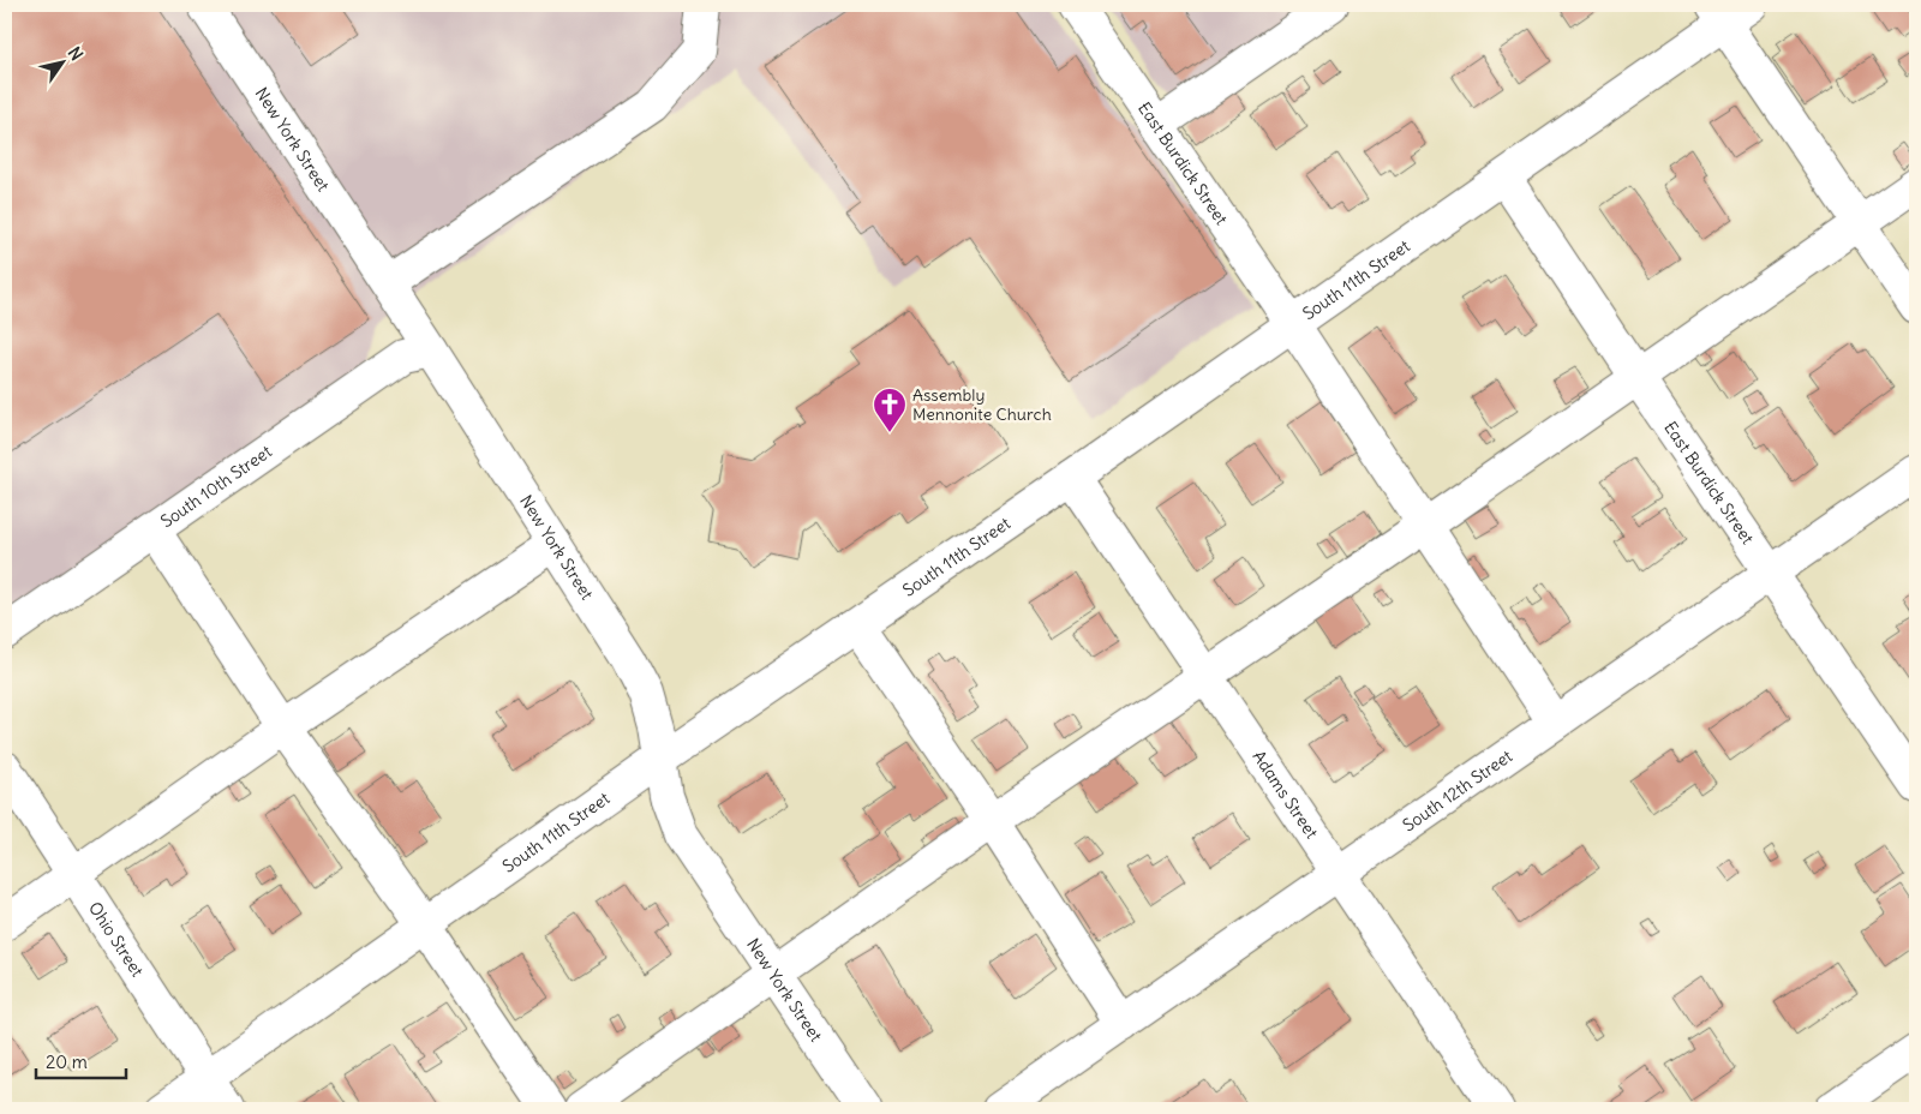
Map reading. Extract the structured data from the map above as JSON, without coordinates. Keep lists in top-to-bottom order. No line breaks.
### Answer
{"streets":{"street":["New York Street","East Burdick Street","South 11th Street","South 10th Street","South 12th Street","Adams Street","Ohio Street"]},"crossings":[["New York Street","South 11th Street"],["New York Street","South 10th Street"],["East Burdick Street","South 11th Street"],["East Burdick Street","South 12th Street"],["South 11th Street","Adams Street"],["South 11th Street","Ohio Street"],["South 12th Street","Adams Street"]],"places":{"church":["Assembly Mennonite Church"]},"scale_bar":"20 m","north":"top right"}
